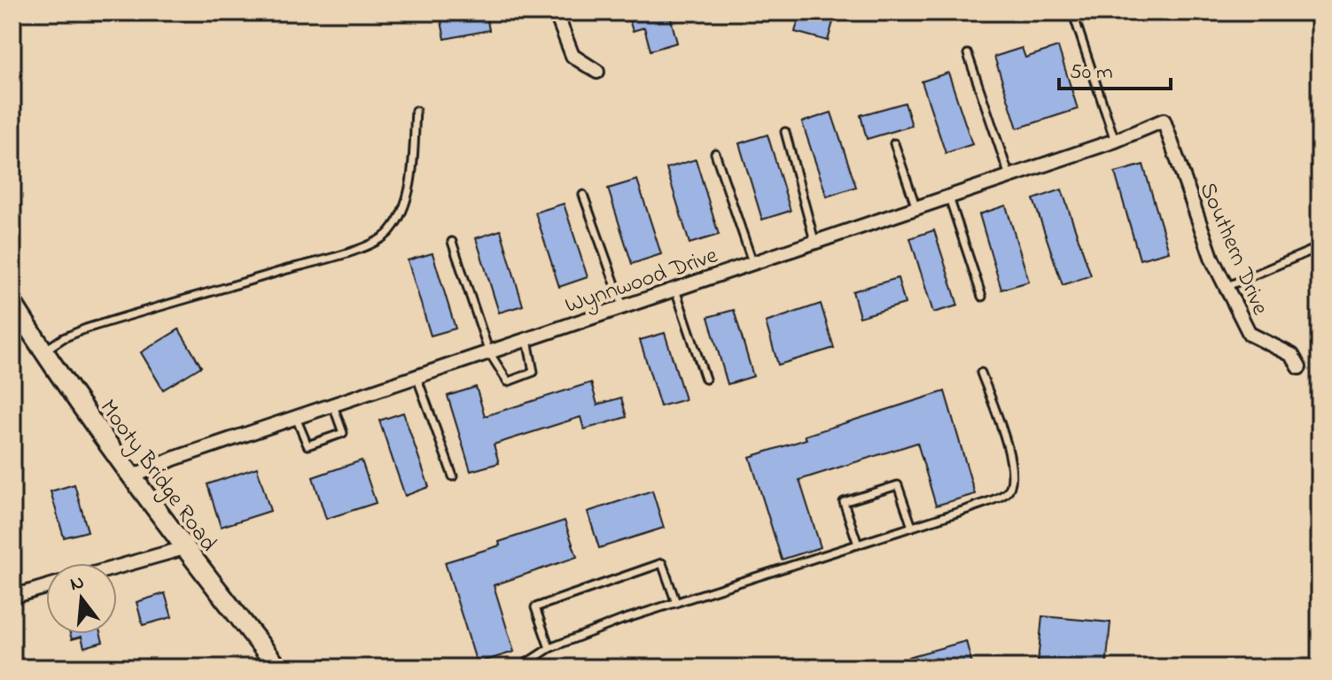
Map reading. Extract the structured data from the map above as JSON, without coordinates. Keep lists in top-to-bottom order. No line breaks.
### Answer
{"streets":{"main road":["Mooty Bridge Road"],"street":["Southern Drive","Wynnwood Drive"]},"crossings":[["Southern Drive","Wynnwood Drive"],["Wynnwood Drive","Mooty Bridge Road"]],"scale_bar":"50 m","north":"top"}
